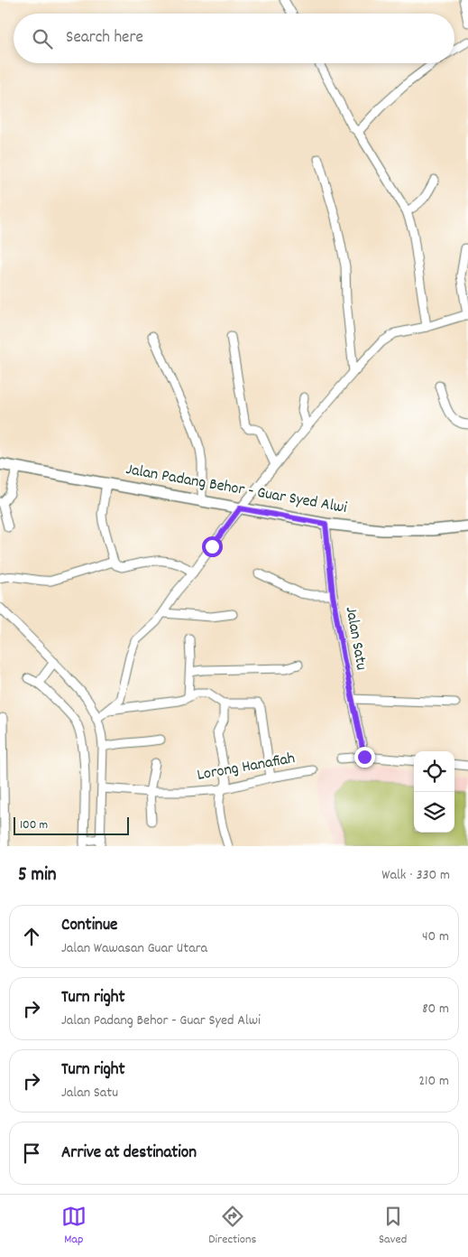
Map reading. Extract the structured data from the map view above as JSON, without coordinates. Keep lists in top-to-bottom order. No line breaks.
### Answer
{"streets":{"main road":["Jalan Padang Behor - Guar Syed Alwi"],"street":["Jalan Satu","Lorong Hanafiah"]},"crossings":[["Jalan Padang Behor - Guar Syed Alwi","Jalan Satu"]],"scale_bar":"100 m","page":{"search":"Search here","scale":"100 m","heading":["5 min","Walk · 330 m"],"list":[["Continue","Jalan Wawasan Guar Utara","40 m"],["Turn right","Jalan Padang Behor - Guar Syed Alwi","80 m"],["Turn right","Jalan Satu","210 m"],"Arrive at destination"],"nav":["Map","Directions","Saved"]}}
